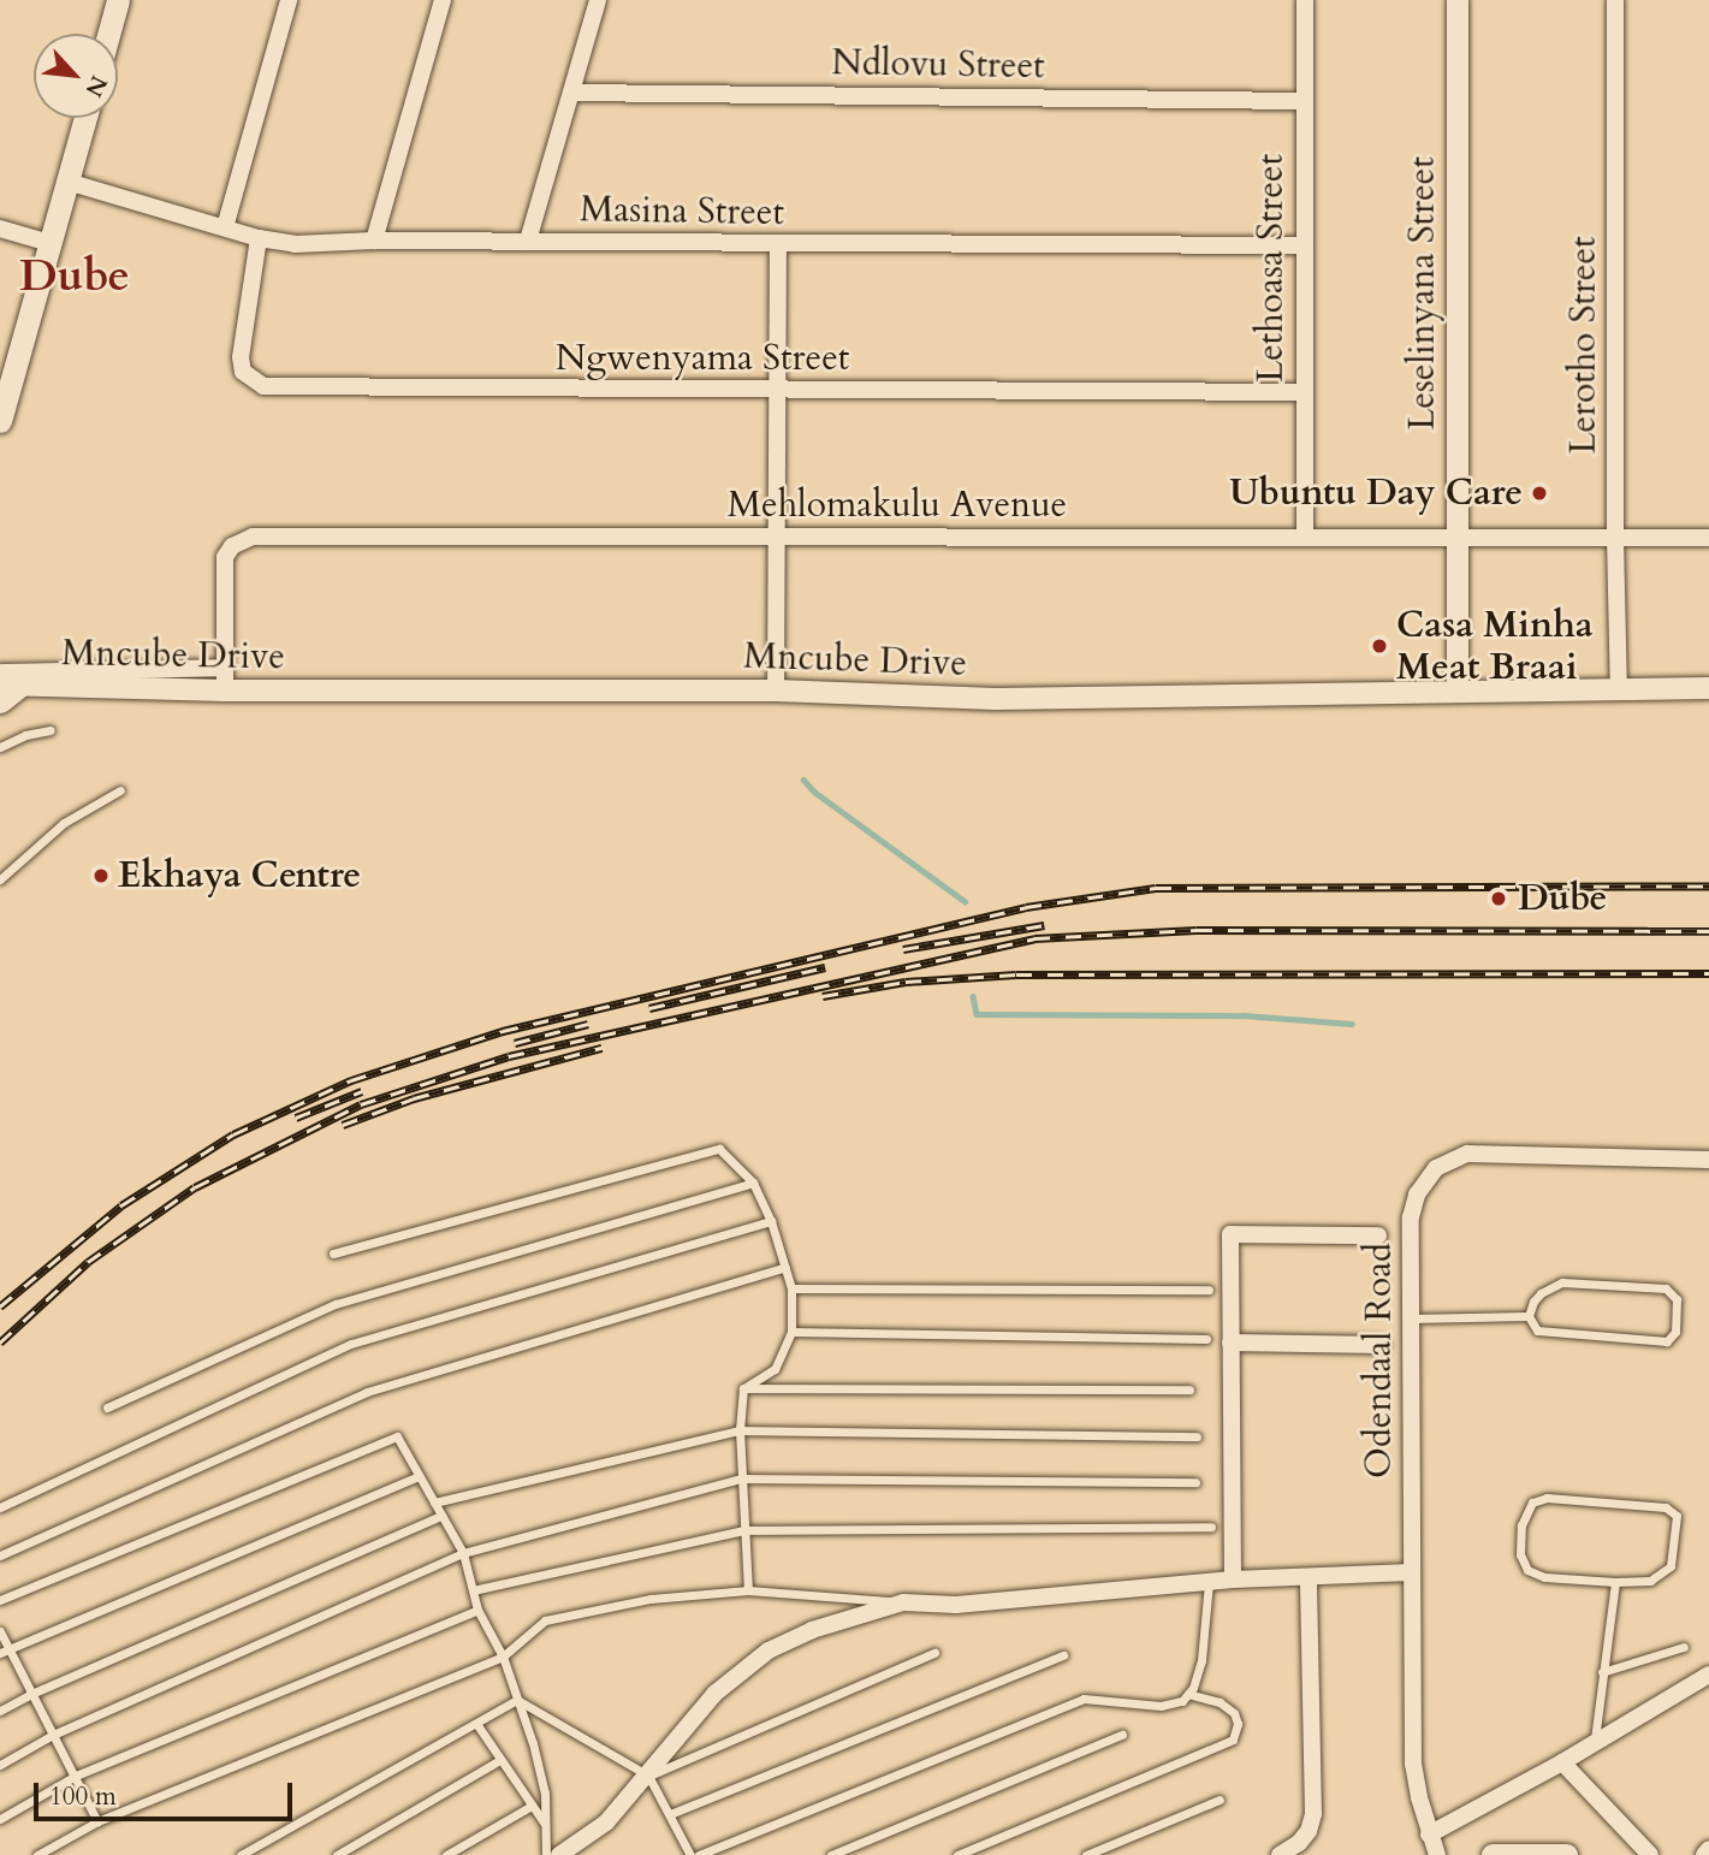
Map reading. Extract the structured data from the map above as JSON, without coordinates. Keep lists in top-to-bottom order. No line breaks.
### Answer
{"streets":{"street":["Ndlovu Street","Masina Street","Lethoasa Street","Leselinyana Street","Lerotho Street","Ngwenyama Street","Mehlomakulu Avenue","Mncube Drive","Odendaal Road"]},"crossings":[["Ndlovu Street","Lethoasa Street"],["Masina Street","Lethoasa Street"],["Masina Street","Ngwenyama Street"],["Lethoasa Street","Ngwenyama Street"],["Lethoasa Street","Mehlomakulu Avenue"],["Leselinyana Street","Mehlomakulu Avenue"],["Leselinyana Street","Mncube Drive"],["Lerotho Street","Mehlomakulu Avenue"],["Lerotho Street","Mncube Drive"],["Mehlomakulu Avenue","Mncube Drive"]],"districts":["Dube"],"places":["Ubuntu Day Care","Casa Minha Meat Braai","Ekhaya Centre","Dube"],"scale_bar":"100 m","north":"bottom right"}
